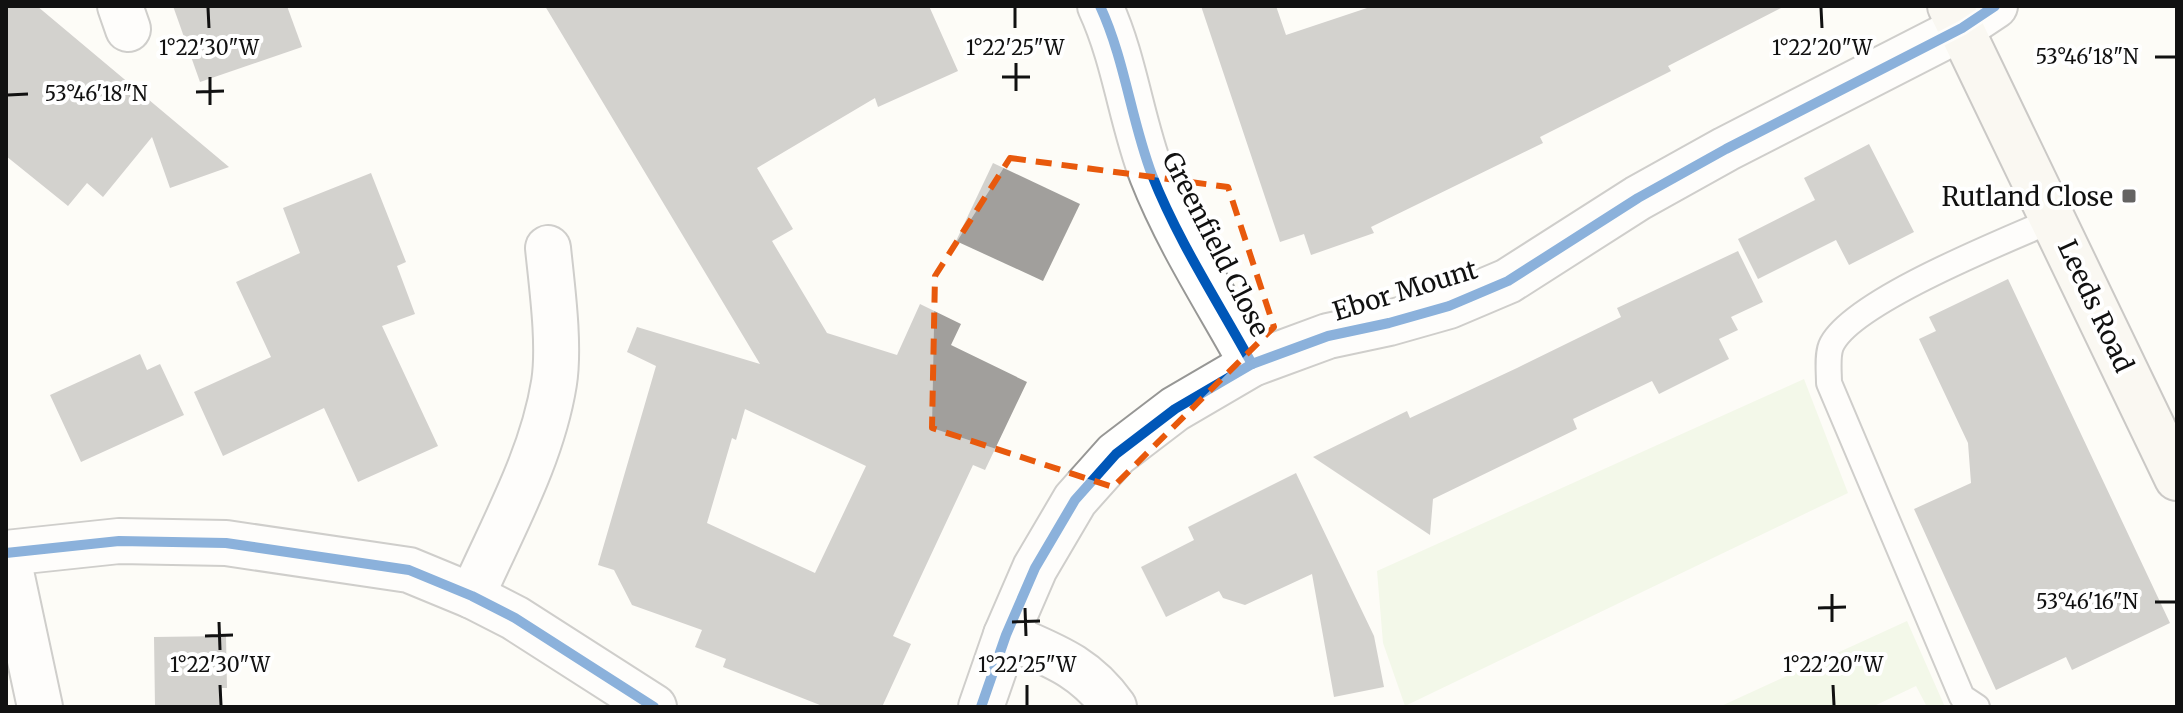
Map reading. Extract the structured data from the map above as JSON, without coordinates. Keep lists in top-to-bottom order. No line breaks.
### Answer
{"streets":{"main road":["Leeds Road"],"street":["Greenfield Close","Ebor Mount"]},"crossings":[["Greenfield Close","Ebor Mount"],["Ebor Mount","Leeds Road"]],"places":{"transit":["Rutland Close"]},"coordinates":["1°22'30\"W","1°22'25\"W","1°22'20\"W","53°46'18\"N","53°46'16\"N"]}
